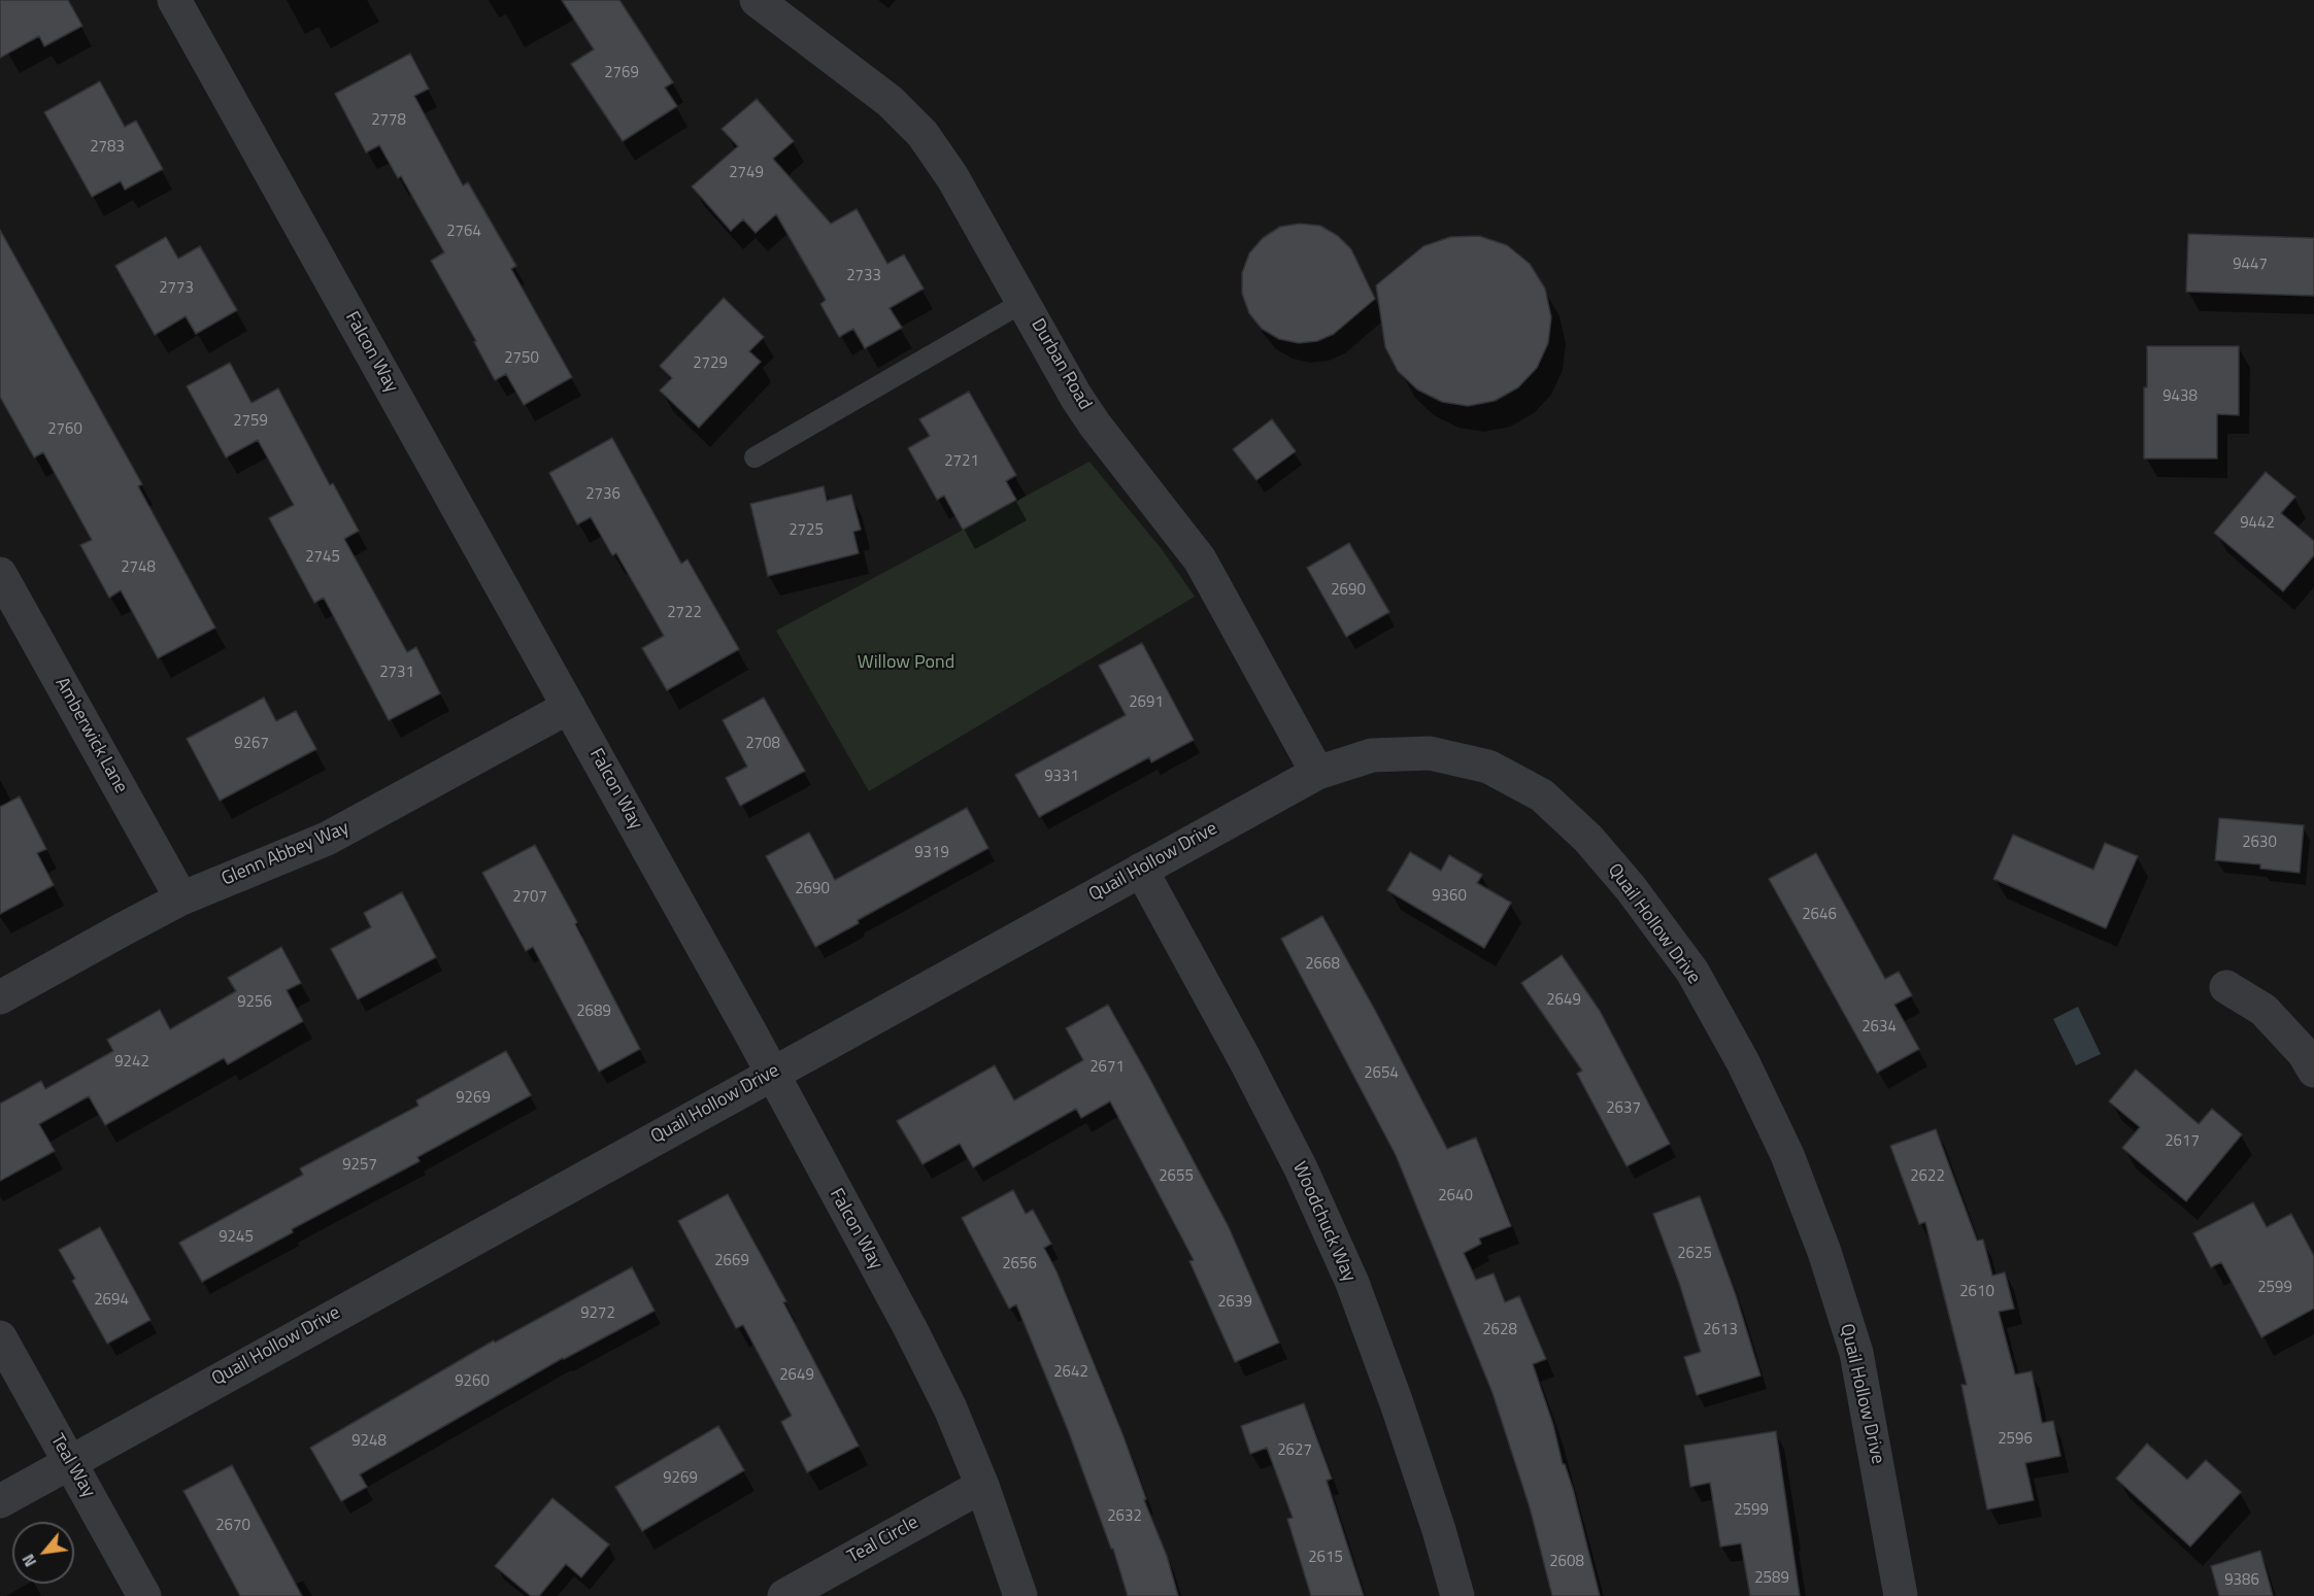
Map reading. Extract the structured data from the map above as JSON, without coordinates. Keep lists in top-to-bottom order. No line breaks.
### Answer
{"streets":{"street":["Falcon Way","Durban Road","Amberwick Lane","Glenn Abbey Way","Quail Hollow Drive","Woodchuck Way","Teal Way","Teal Circle"]},"crossings":[["Falcon Way","Glenn Abbey Way"],["Falcon Way","Quail Hollow Drive"],["Falcon Way","Teal Circle"],["Durban Road","Quail Hollow Drive"],["Amberwick Lane","Glenn Abbey Way"],["Quail Hollow Drive","Woodchuck Way"],["Quail Hollow Drive","Teal Way"]],"parks":["Willow Pond"],"house_numbers":["2769","2778","2783","2749","2764","9447","2733","2773","2750","2729","9438","2759","2760","2721","2736","9442","2725","2745","2748","2690","2722","2731","2691","9267","2708","9331","2630","9319","2690","9360","2707","2646","2668","2649","9256","2689","2634","9242","2671","2654","9269","2637","2617","9257","2655","2622","2640","9245","2625","2669","2656","2599","2610","2694","2639","9272","2628","2613","2642","2649","9260","2596","9248","2627","9269","2599","2632","2670","2615","2608","2589","9386"],"north":"bottom left"}
